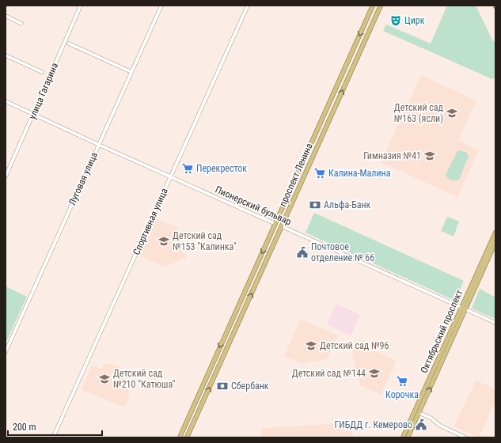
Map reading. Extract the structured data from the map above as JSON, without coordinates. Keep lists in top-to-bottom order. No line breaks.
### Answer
{"streets":{"main road":["проспект Ленина","Пионерский бульвар","Октябрьский проспект"],"street":["улица Гагарина","Луговая улица","Спортивная улица"]},"crossings":[["улица Гагарина","Пионерский бульвар"],["проспект Ленина","Пионерский бульвар"],["Луговая улица","Пионерский бульвар"],["Пионерский бульвар","Спортивная улица"],["Пионерский бульвар","Октябрьский проспект"]],"places":{"theatre":["Цирк"],"school or university":["Детский сад №163 (ясли)","Гимназия №41","Детский сад №153 \"Калинка\"","Детский сад №96","Детский сад №144","Детский сад №210 \"Катюша\""],"supermarket":["Перекресток","Калина-Малина","Корочка"],"bank":["Альфа-Банк","Сбербанк"],"public building":["Почтовое отделение № 66","ГИБДД г. Кемерово"]},"scale_bar":"200 m"}
